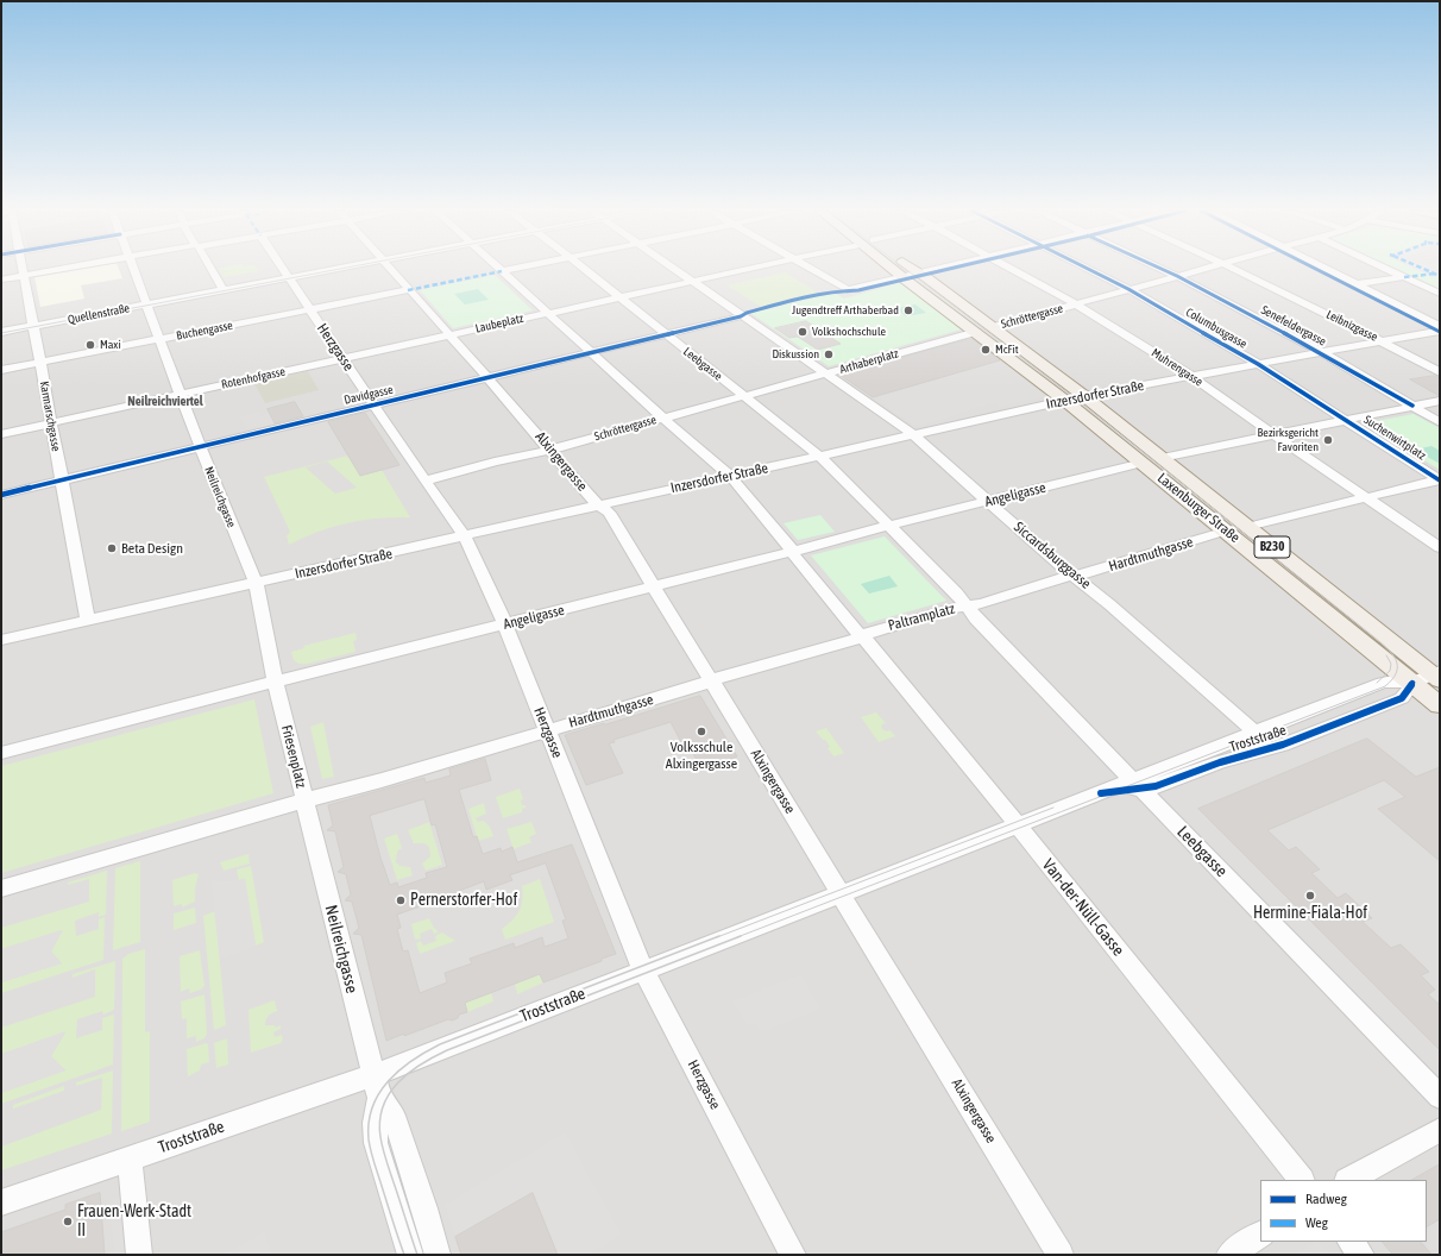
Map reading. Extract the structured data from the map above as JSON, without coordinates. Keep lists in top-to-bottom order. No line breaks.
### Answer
{"streets":{"main road":["Laxenburger Straße","B230"],"street":["Quellenstraße","Schröttergasse","Laubeplatz","Senefeldergasse","Leibnizgasse","Columbusgasse","Buchengasse","Herzgasse","Arthaberplatz","Leebgasse","Muhrengasse","Rotenhofgasse","Davidgasse","Inzersdorfer Straße","Karmarschgasse","Suchenwirtplatz","Alxingergasse","Angeligasse","Neilreichgasse","Hardtmuthgasse","Siccardsburggasse","Paltramplatz","Troststraße","Friesenplatz","Van-der-Nüll-Gasse"]},"crossings":[["Quellenstraße","Herzgasse"],["Quellenstraße","Karmarschgasse"],["Quellenstraße","Neilreichgasse"],["Schröttergasse","Senefeldergasse"],["Schröttergasse","Columbusgasse"],["Schröttergasse","Herzgasse"],["Schröttergasse","Arthaberplatz"],["Schröttergasse","Leebgasse"],["Schröttergasse","Muhrengasse"],["Schröttergasse","Alxingergasse"],["Schröttergasse","Laxenburger Straße"],["Schröttergasse","B230"],["Schröttergasse","Siccardsburggasse"],["Laubeplatz","Rotenhofgasse"],["Laubeplatz","Alxingergasse"],["Senefeldergasse","Inzersdorfer Straße"],["Senefeldergasse","Suchenwirtplatz"],["Leibnizgasse","Inzersdorfer Straße"],["Columbusgasse","Inzersdorfer Straße"],["Columbusgasse","Suchenwirtplatz"],["Buchengasse","Herzgasse"],["Buchengasse","Karmarschgasse"],["Buchengasse","Neilreichgasse"],["Herzgasse","Rotenhofgasse"],["Herzgasse","Davidgasse"],["Herzgasse","Inzersdorfer Straße"],["Herzgasse","Angeligasse"],["Herzgasse","Hardtmuthgasse"],["Herzgasse","Troststraße"],["Arthaberplatz","Davidgasse"],["Arthaberplatz","Laxenburger Straße"],["Arthaberplatz","B230"],["Arthaberplatz","Siccardsburggasse"],["Leebgasse","Davidgasse"],["Leebgasse","Inzersdorfer Straße"],["Leebgasse","Angeligasse"],["Leebgasse","Hardtmuthgasse"],["Leebgasse","Paltramplatz"],["Leebgasse","Troststraße"],["Muhrengasse","Inzersdorfer Straße"],["Rotenhofgasse","Karmarschgasse"],["Rotenhofgasse","Alxingergasse"],["Rotenhofgasse","Neilreichgasse"],["Davidgasse","Karmarschgasse"],["Davidgasse","Alxingergasse"],["Davidgasse","Neilreichgasse"],["Inzersdorfer Straße","Karmarschgasse"],["Inzersdorfer Straße","Alxingergasse"],["Inzersdorfer Straße","Neilreichgasse"],["Inzersdorfer Straße","Laxenburger Straße"],["Inzersdorfer Straße","Siccardsburggasse"],["Alxingergasse","Angeligasse"],["Alxingergasse","Hardtmuthgasse"],["Alxingergasse","Troststraße"],["Angeligasse","Neilreichgasse"],["Angeligasse","Laxenburger Straße"],["Angeligasse","Siccardsburggasse"],["Angeligasse","Paltramplatz"],["Angeligasse","Friesenplatz"],["Neilreichgasse","Hardtmuthgasse"],["Neilreichgasse","Troststraße"],["Neilreichgasse","Friesenplatz"],["Laxenburger Straße","B230"],["Laxenburger Straße","Hardtmuthgasse"],["Laxenburger Straße","Troststraße"],["Hardtmuthgasse","Siccardsburggasse"],["Hardtmuthgasse","Paltramplatz"],["Hardtmuthgasse","Friesenplatz"],["Hardtmuthgasse","Van-der-Nüll-Gasse"],["Siccardsburggasse","Troststraße"],["Paltramplatz","Van-der-Nüll-Gasse"],["Troststraße","Van-der-Nüll-Gasse"]],"districts":["Neilreichviertel"],"places":["Jugendtreff Arthaberbad","Volkshochschule","Maxi","McFit","Diskussion","Bezirksgericht Favoriten","Beta Design","Volksschule Alxingergasse","Hermine-Fiala-Hof","Pernerstorfer-Hof","Frauen-Werk-Stadt II"],"legend":["Radweg","Weg"]}
